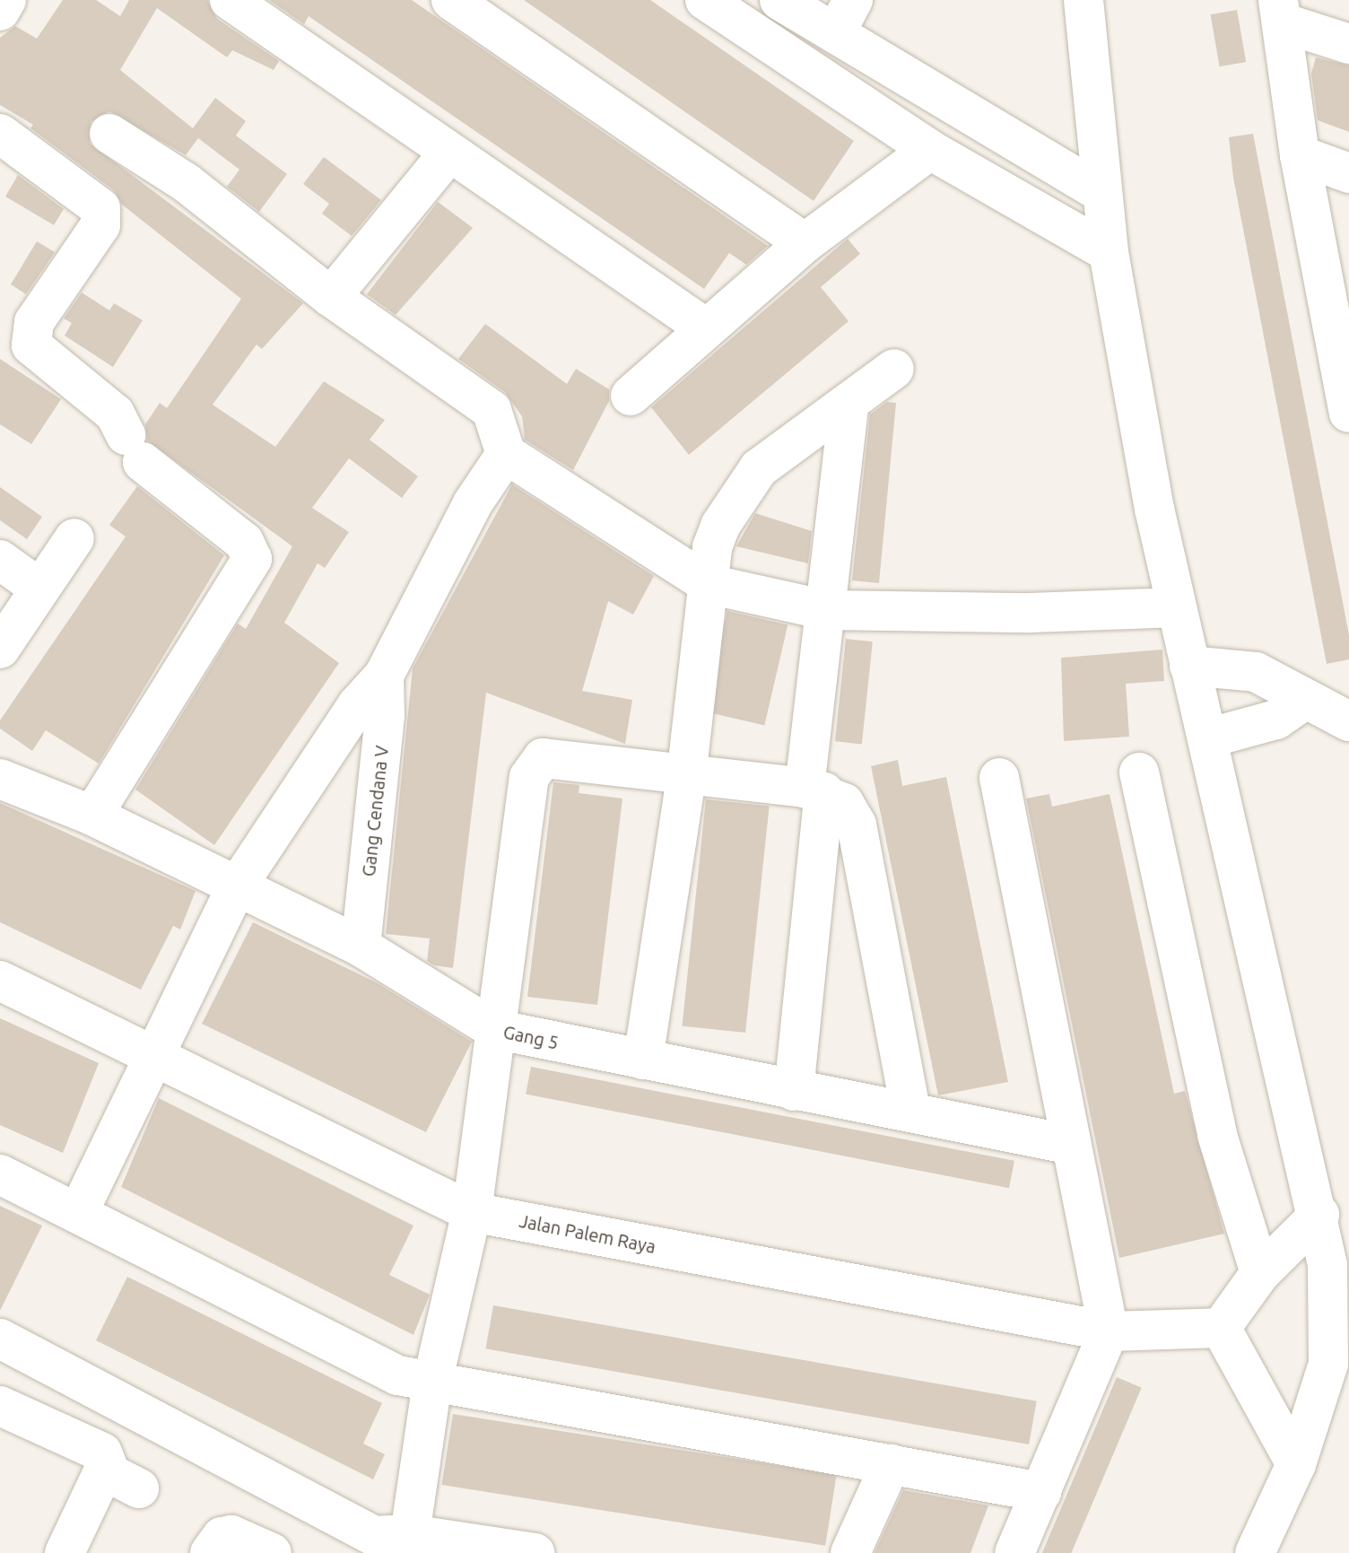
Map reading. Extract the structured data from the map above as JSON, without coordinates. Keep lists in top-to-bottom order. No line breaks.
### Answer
{"streets":{"street":["Gang Cendana V","Gang 5","Jalan Palem Raya"]},"crossings":[["Gang Cendana V","Gang 5"],["Gang Cendana V","Jalan Palem Raya"]]}
